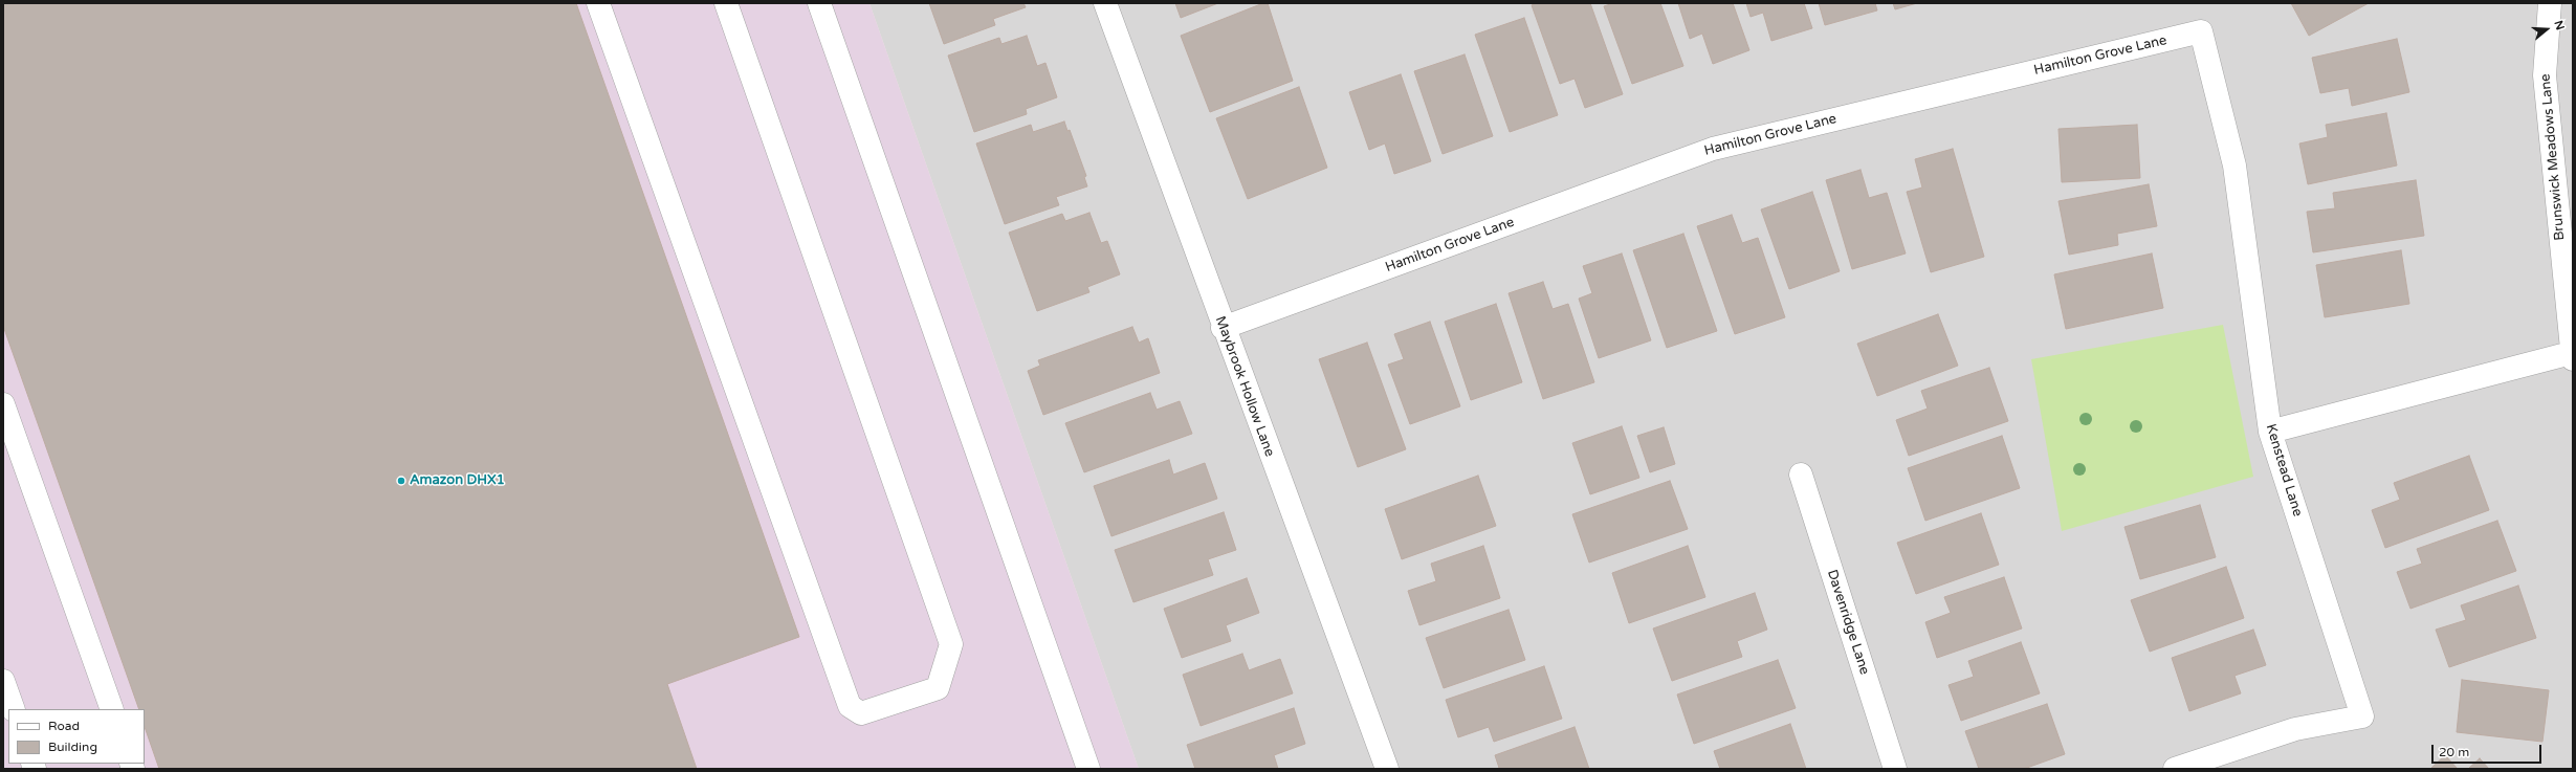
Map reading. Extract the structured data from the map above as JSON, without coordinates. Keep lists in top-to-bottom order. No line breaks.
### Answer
{"streets":{"street":["Hamilton Grove Lane","Brunswick Meadows Lane","Maybrook Hollow Lane","Kenstead Lane","Davenridge Lane"]},"crossings":[["Hamilton Grove Lane","Maybrook Hollow Lane"],["Hamilton Grove Lane","Kenstead Lane"]],"places":["Amazon DHX1"],"legend":["Road","Building"],"scale_bar":"20 m","north":"right"}
